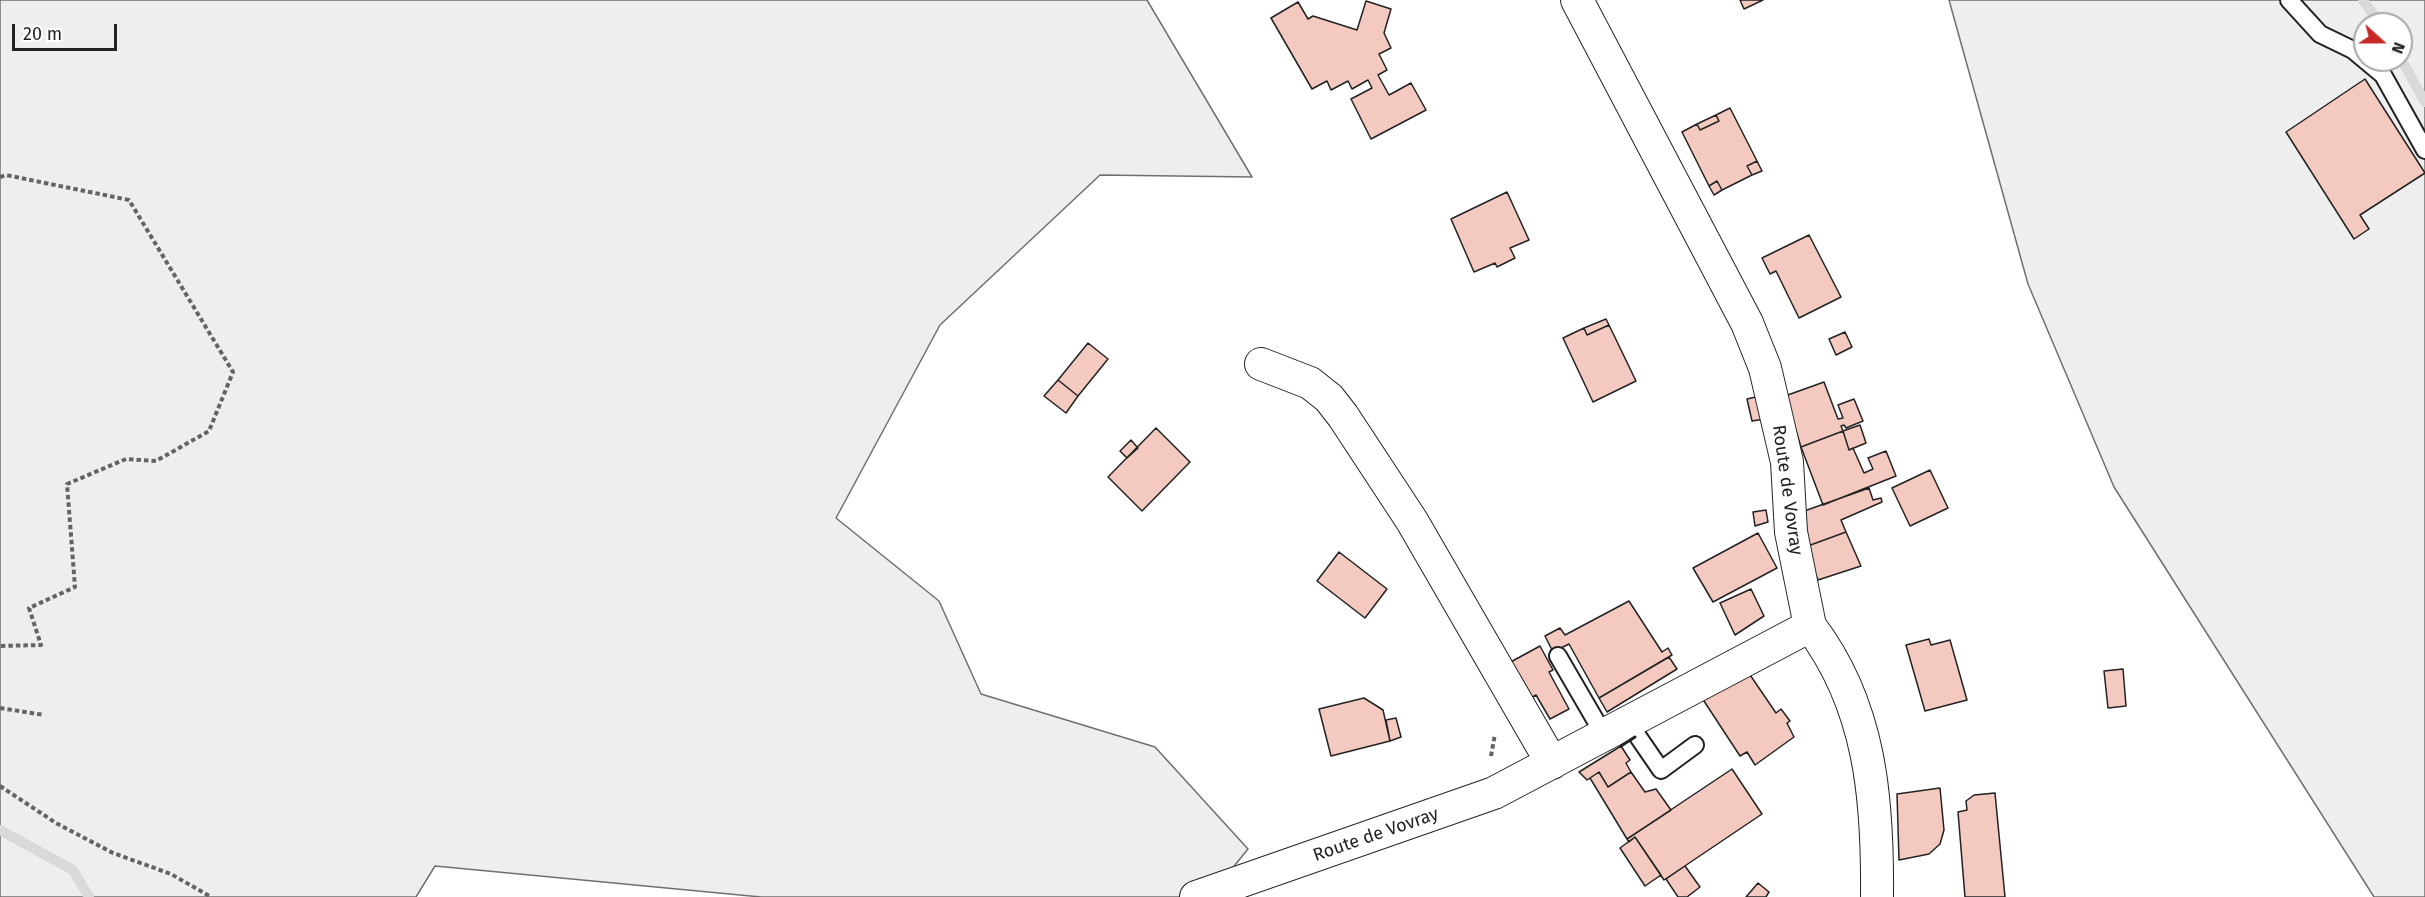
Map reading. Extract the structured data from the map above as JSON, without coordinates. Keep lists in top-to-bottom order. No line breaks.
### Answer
{"streets":{"street":["Route de Vovray"]},"scale_bar":"20 m","north":"right"}
